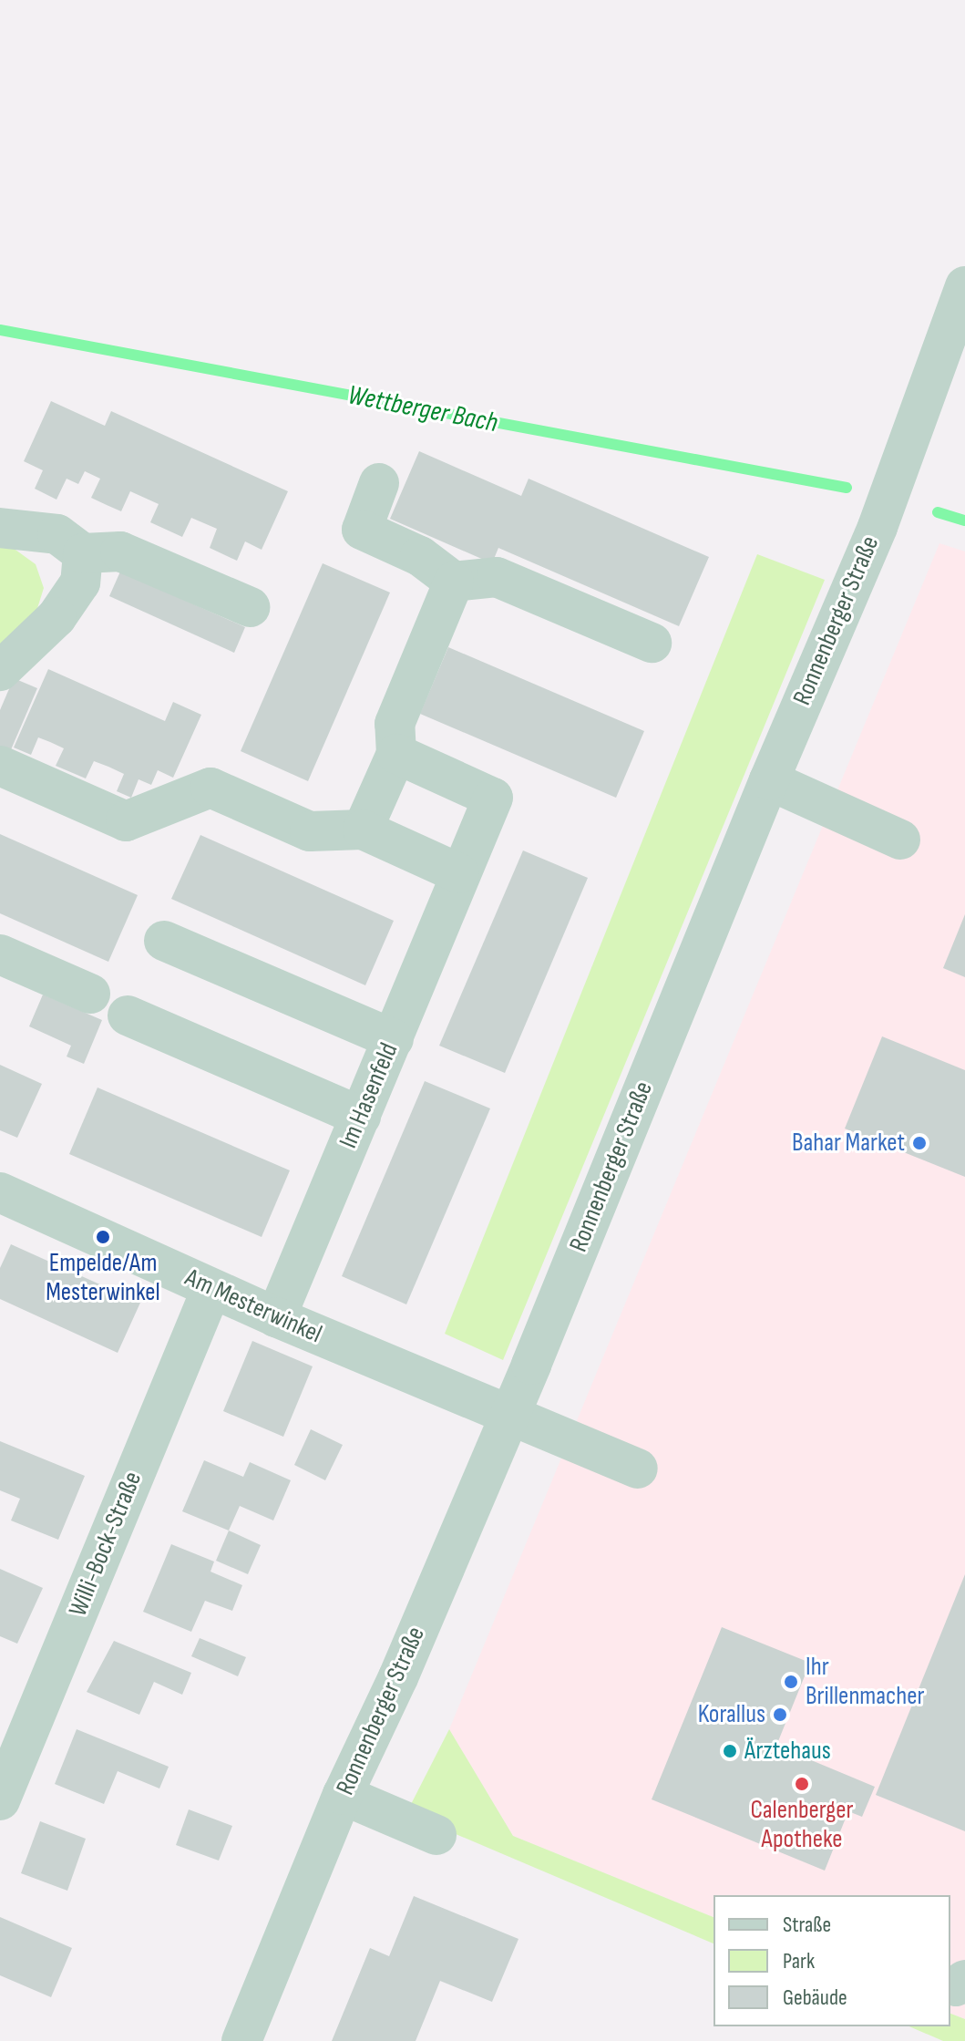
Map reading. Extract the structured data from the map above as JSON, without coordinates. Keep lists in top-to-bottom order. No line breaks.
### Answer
{"streets":{"street":["Ronnenberger Straße","Im Hasenfeld","Am Mesterwinkel","Willi-Bock-Straße"]},"crossings":[["Ronnenberger Straße","Am Mesterwinkel"],["Im Hasenfeld","Am Mesterwinkel"],["Am Mesterwinkel","Willi-Bock-Straße"]],"water":["Wettberger Bach"],"places":["Bahar Market","Empelde/Am Mesterwinkel","Ihr Brillenmacher","Korallus","Ärztehaus","Calenberger Apotheke"],"legend":["Straße","Park","Gebäude"]}
